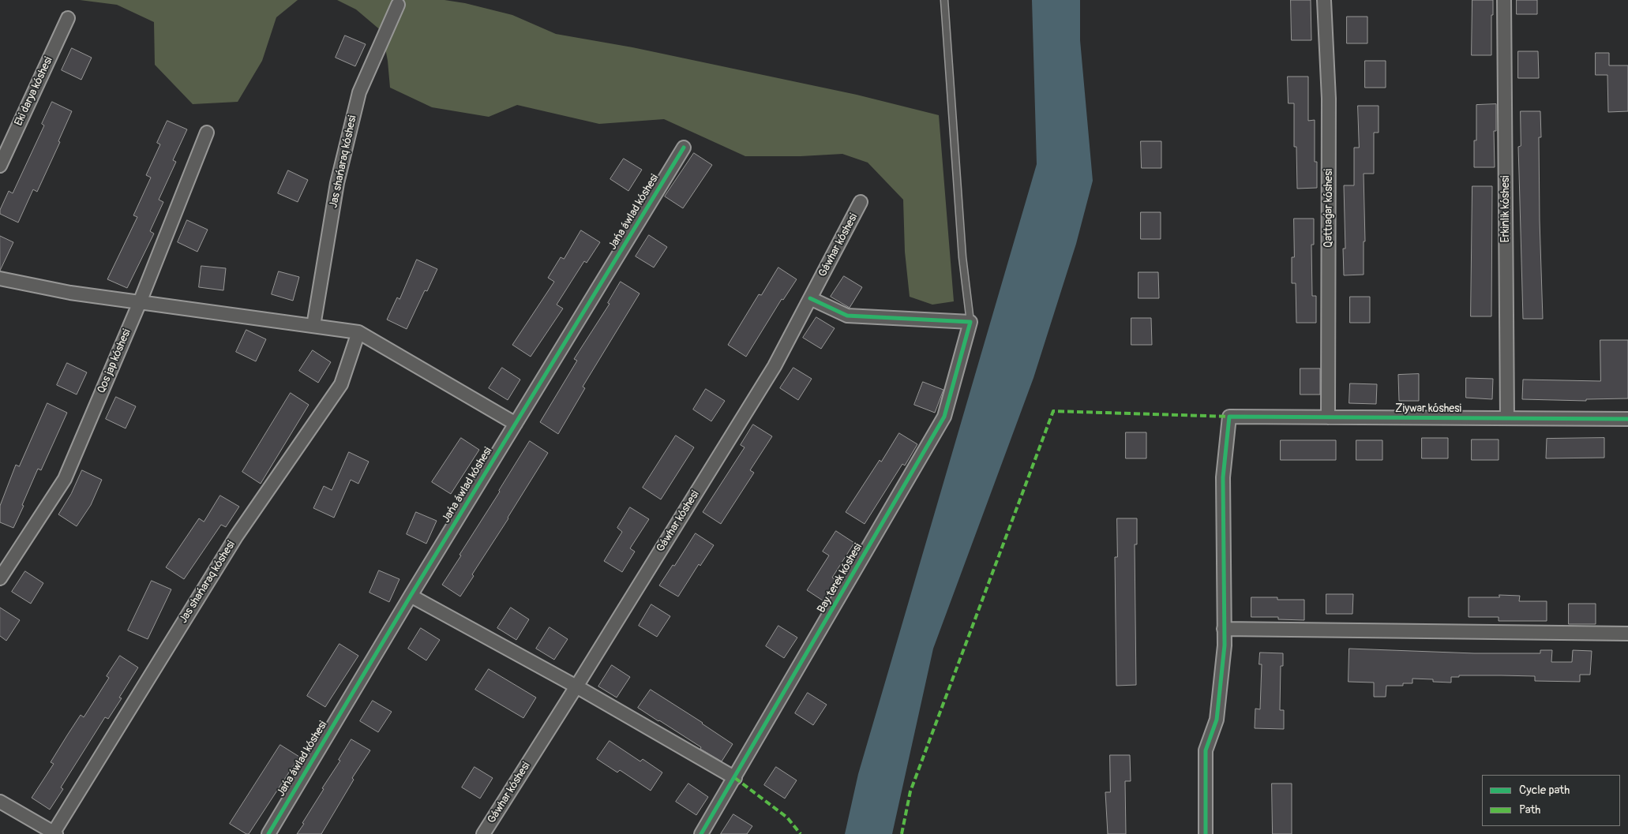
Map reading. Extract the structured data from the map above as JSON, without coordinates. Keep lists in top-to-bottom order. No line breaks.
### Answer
{"streets":{"street":["Eki darya kóshesi","Jas shańaraq kóshesi","Qattıaǵar kóshesi","Erkinlik kóshesi","Jańa áwlad kóshesi","Gáwhar kóshesi","Qos jap kóshesi","Ziywar kóshesi","Bay terek kóshesi"]},"crossings":[["Qattıaǵar kóshesi","Ziywar kóshesi"],["Erkinlik kóshesi","Ziywar kóshesi"]],"legend":["Cycle path","Path"]}
